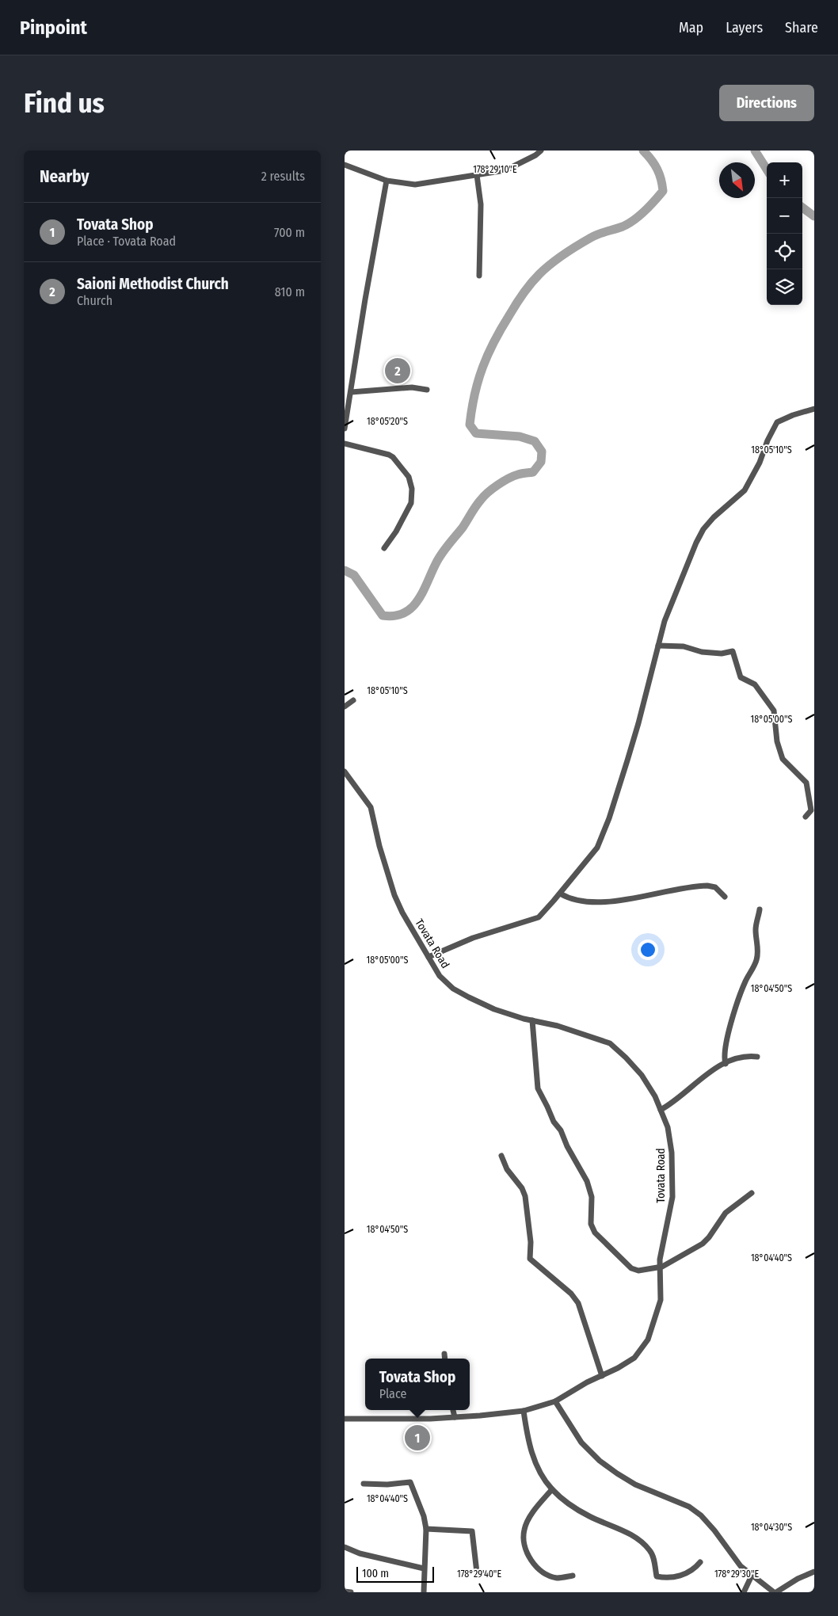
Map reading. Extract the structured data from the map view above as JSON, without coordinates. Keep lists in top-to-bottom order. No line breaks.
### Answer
{"streets":{"street":["Tovata Road"]},"scale_bar":"100 m","north":"bottom right","page":{"header":"Pinpoint","nav":["Map","Layers","Share"],"buttons":"Directions","title":"Find us","heading":["Nearby","2 results"],"map_buttons":["+","−"],"list":[{"mark":"1","name":"Tovata Shop","note":"Place · Tovata Road","value":"700 m"},{"mark":"2","name":"Saioni Methodist Church","note":"Church","value":"810 m"}],"pins":["2","1"],"popup":["Tovata Shop","Place"],"scale":"100 m"},"coordinates":["178°29'10\"E","18°05'20\"S","18°05'10\"S","18°05'00\"S","18°04'50\"S","18°04'40\"S","18°04'30\"S","178°29'40\"E","178°29'30\"E"]}
